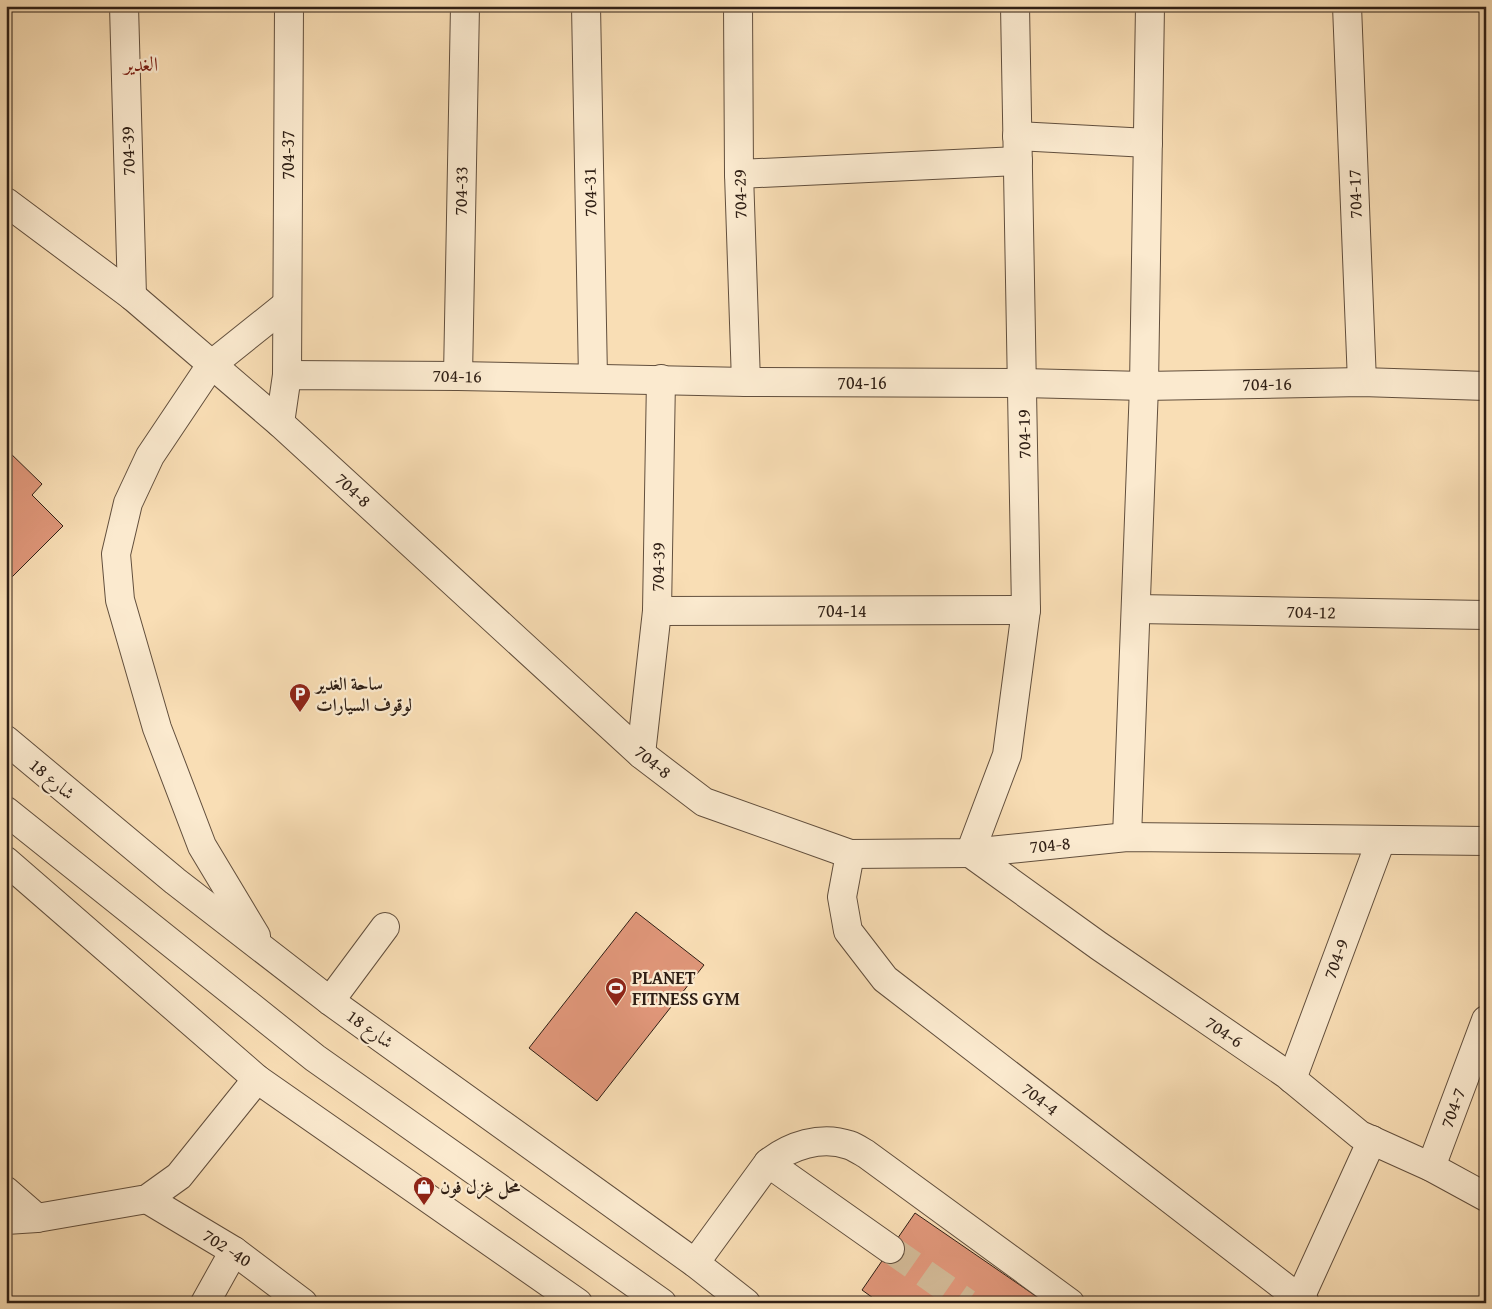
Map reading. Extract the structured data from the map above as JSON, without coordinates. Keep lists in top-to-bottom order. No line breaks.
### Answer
{"streets":{"street":["704-39","704-37","704-33","704-31","704-29","704-17","704-16","704-19","704-8","704-14","704-12","شارع 18","704-9","704-6","704-4","704-7","702 -40"]},"crossings":[["704-39","704-16"],["704-39","704-8"],["704-39","704-14"],["704-37","704-16"],["704-33","704-16"],["704-31","704-16"],["704-29","704-16"],["704-17","704-16"],["704-16","704-19"],["704-19","704-8"],["704-19","704-14"],["704-19","704-6"],["704-8","704-9"],["704-8","704-6"],["704-8","704-4"],["704-9","704-6"],["704-6","704-7"]],"districts":["الغدير"],"places":{"parking":["ساحة الغدير لوقوف السيارات"],"sports":["PLANET FITNESS GYM"],"shop":["محل غزل فون"]}}
